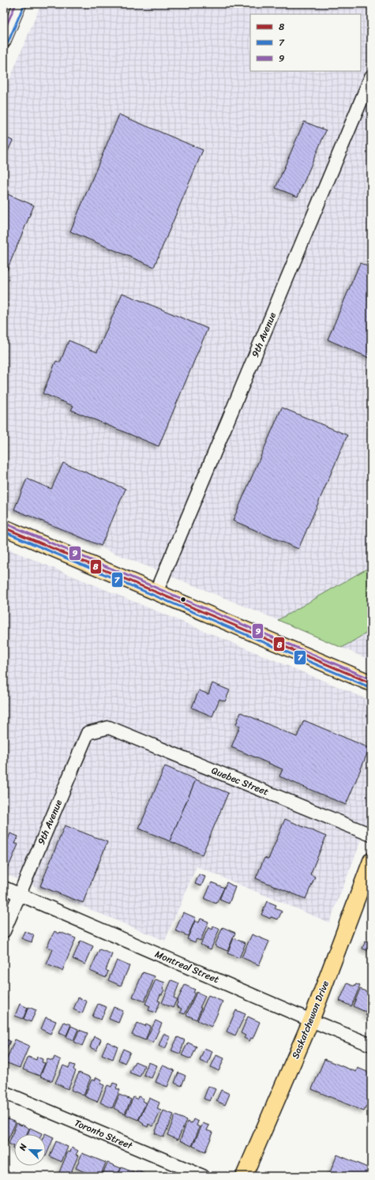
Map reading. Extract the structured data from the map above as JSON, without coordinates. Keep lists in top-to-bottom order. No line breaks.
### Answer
{"streets":{"main road":["Saskatchewan Drive"],"street":["9th Avenue","Quebec Street","Montreal Street","Toronto Street"]},"crossings":[["9th Avenue","Quebec Street"],["9th Avenue","Montreal Street"],["Montreal Street","Saskatchewan Drive"]],"lines":["transit line 9","transit line 7","transit line 8"],"legend":["8","7","9"],"north":"top left"}
